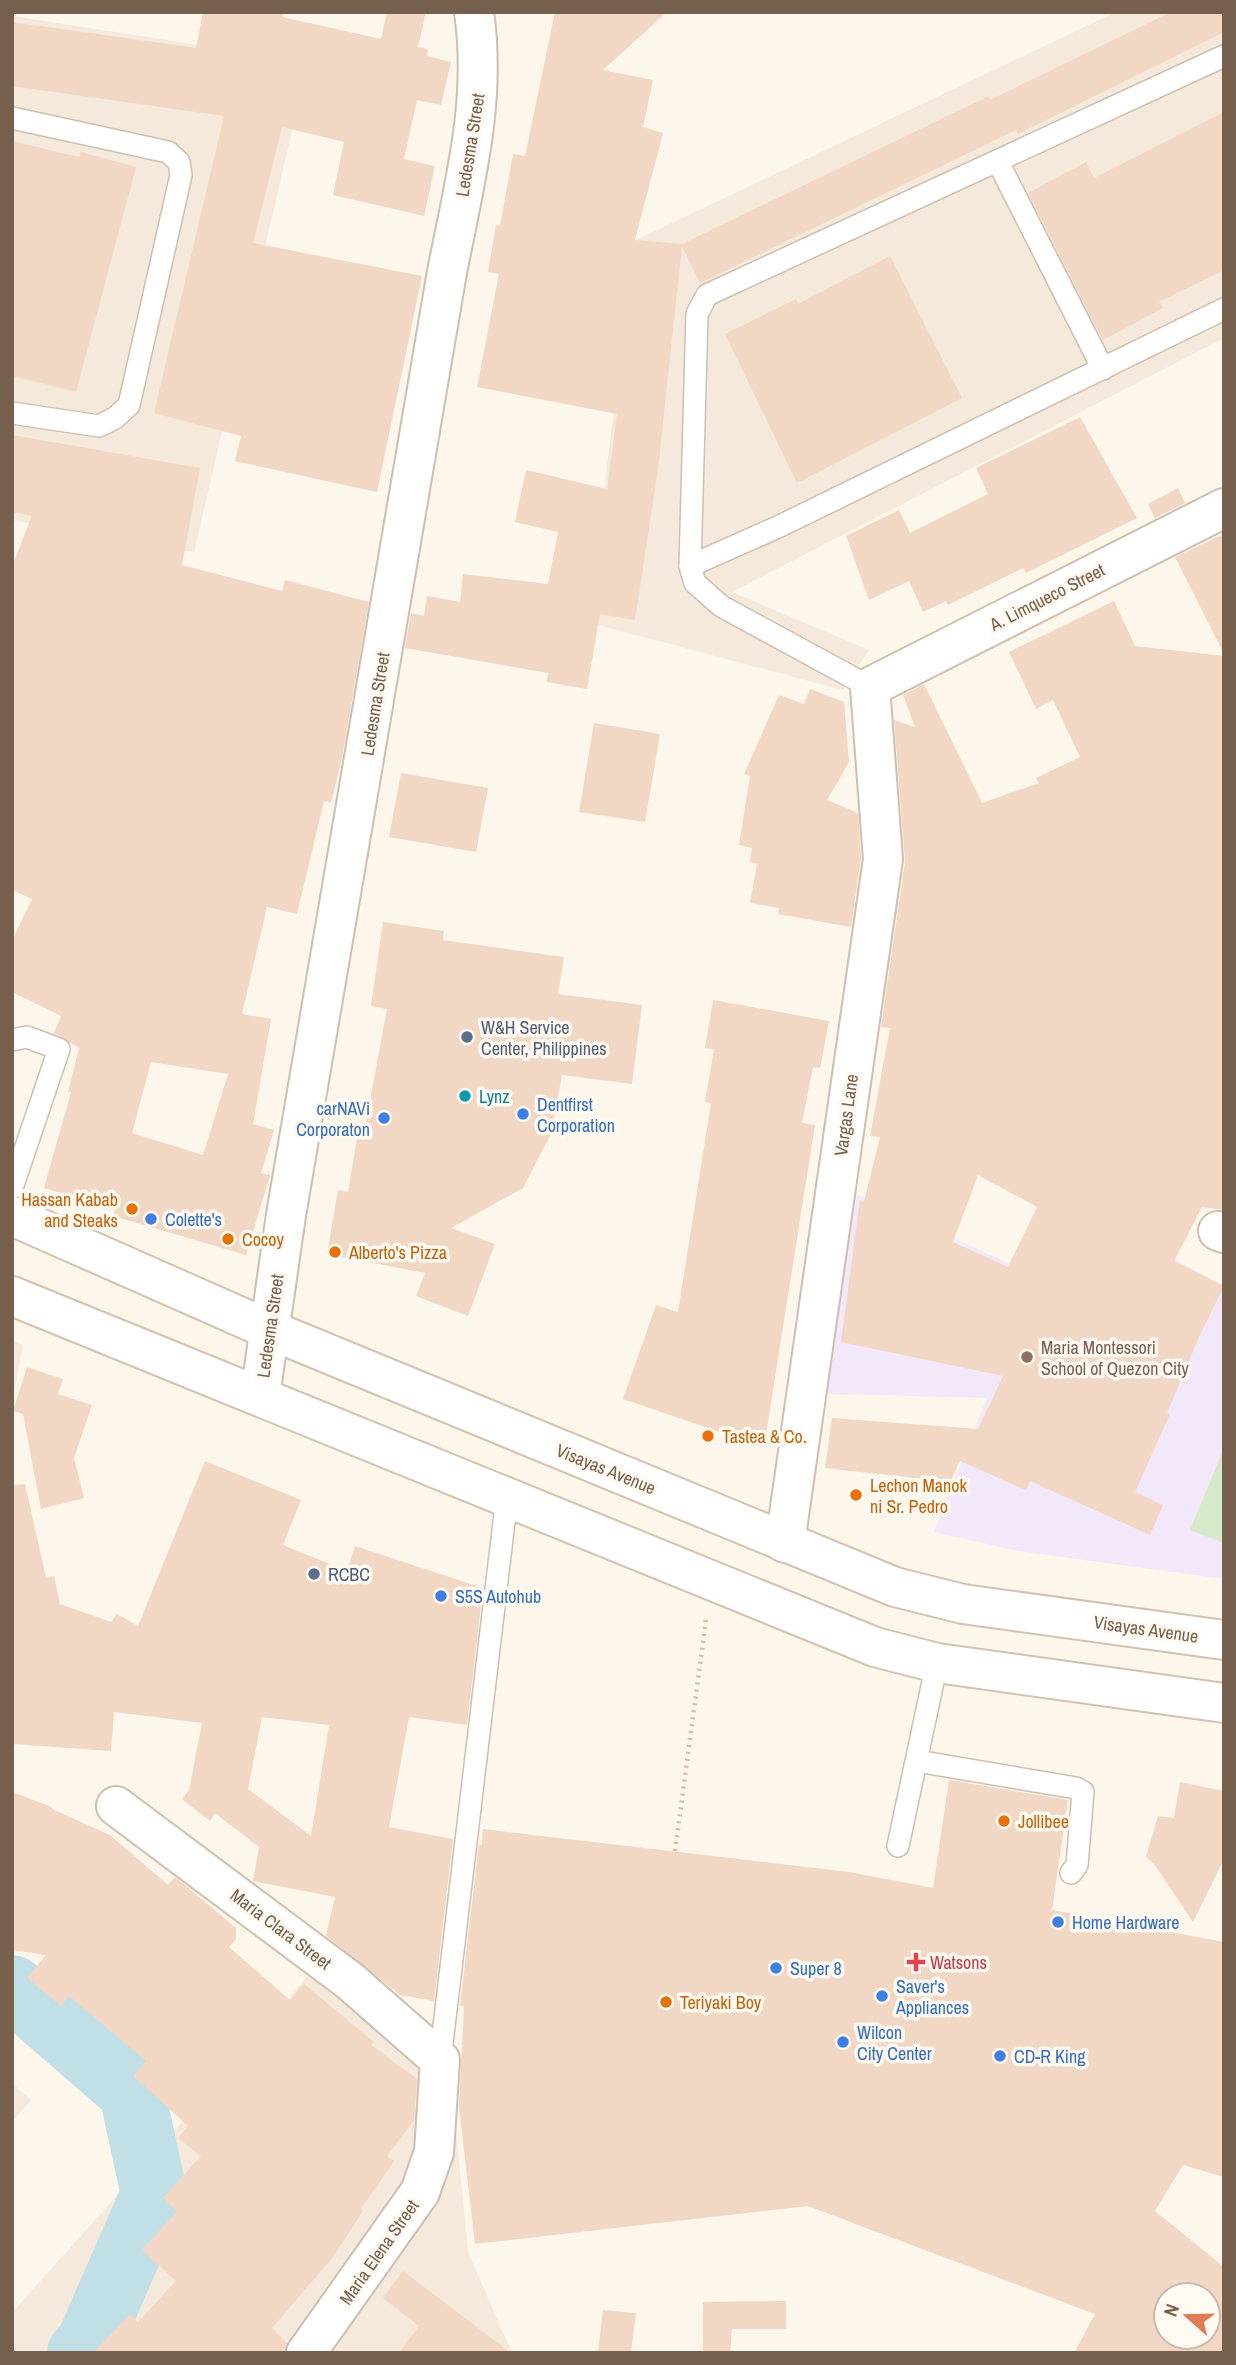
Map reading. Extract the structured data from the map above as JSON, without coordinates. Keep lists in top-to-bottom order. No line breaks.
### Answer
{"streets":{"street":["Ledesma Street","A. Limqueco Street","Vargas Lane","Visayas Avenue","Maria Clara Street","Maria Elena Street"]},"crossings":[["Ledesma Street","Visayas Avenue"],["A. Limqueco Street","Vargas Lane"],["Vargas Lane","Visayas Avenue"],["Maria Clara Street","Maria Elena Street"]],"places":{"other":["W&H Service Center, Philippines","Lynz","Dentfirst Corporation","carNAVi Corporaton","Hassan Kabab and Steaks","Colette's","Cocoy","Alberto's Pizza","Maria Montessori School of Quezon City","Tastea & Co.","Lechon Manok ni Sr. Pedro","RCBC","S5S Autohub","Jollibee","Home Hardware","Super 8","Saver's Appliances","Teriyaki Boy","Wilcon City Center","CD-R King"],"health":["Watsons"]},"north":"left"}
